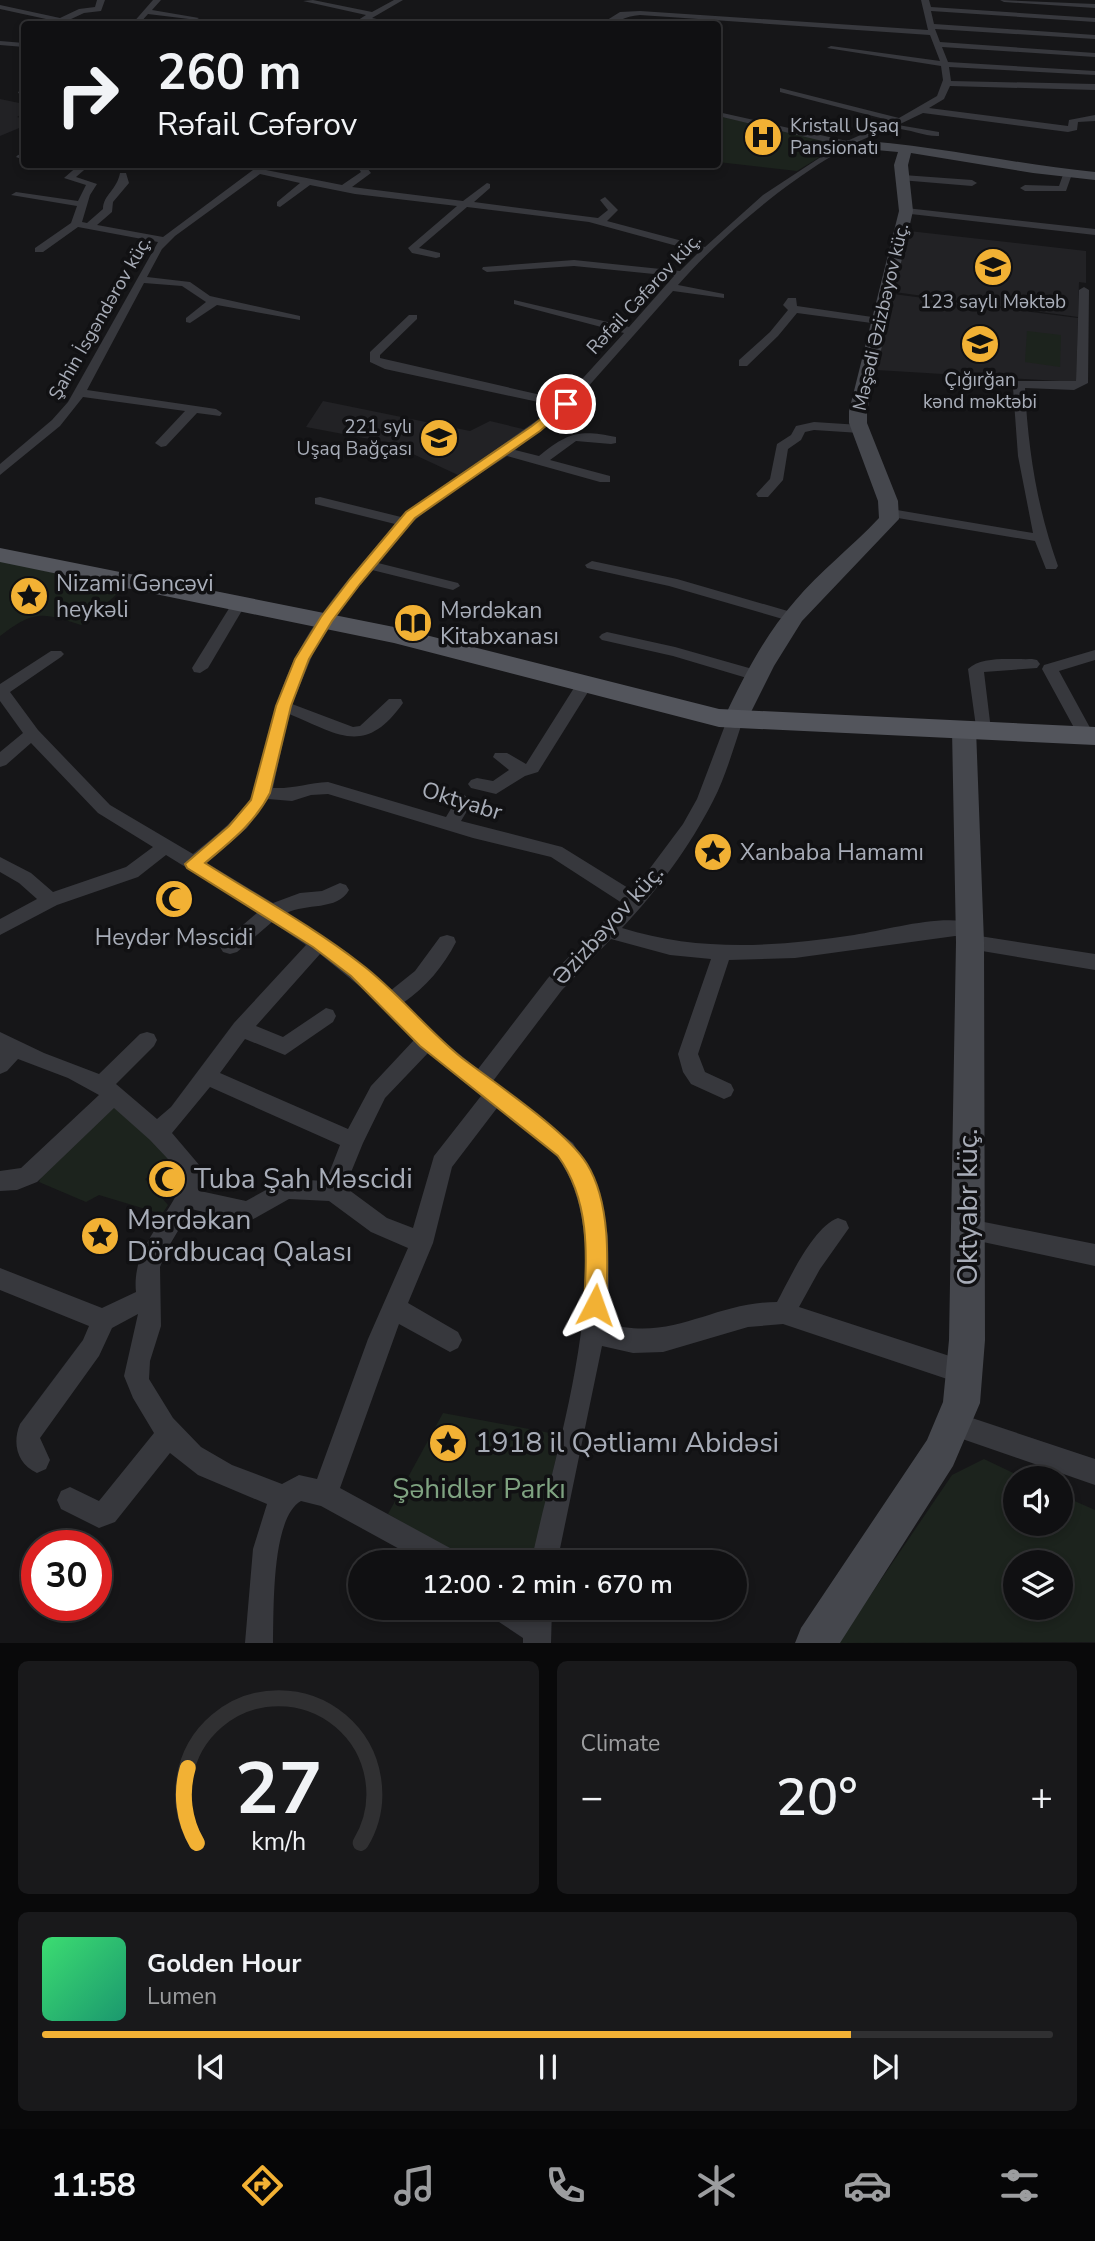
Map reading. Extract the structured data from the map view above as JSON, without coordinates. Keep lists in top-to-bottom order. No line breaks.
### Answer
{"streets":{"street":["Rəfail Cəfərov küç.","Məşədi Əzizbəyov küç.","Şahin İsgəndərov küç.","Oktyabr","Əzizbəyov küç.","Oktyabr küç."]},"crossings":[["Rəfail Cəfərov küç.","Oktyabr"],["Oktyabr","Əzizbəyov küç."]],"parks":["Şəhidlər Parkı"],"places":{"hospital":["Kristall Uşaq Pansionatı"],"school or university":["123 saylı Məktəb","Çığırğan kənd məktəbi","221 sylı Uşaq Bağçası"],"place":["Nizami Gəncəvi heykəli","Xanbaba Hamamı","Mərdəkan Dördbucaq Qalası","1918 il Qətliamı Abidəsi"],"library":["Mərdəkan Kitabxanası"],"mosque":["Heydər Məscidi","Tuba Şah Məscidi"]},"page":{"turn":["260 m","Rəfail Cəfərov"],"limit":"30","trip":"12:00 · 2 min · 670 m","tile":"Climate","heat":["−","20°","+"],"song":["Golden Hour","Lumen"],"tabs":"11:58","gauge":["27","km/h"]}}
